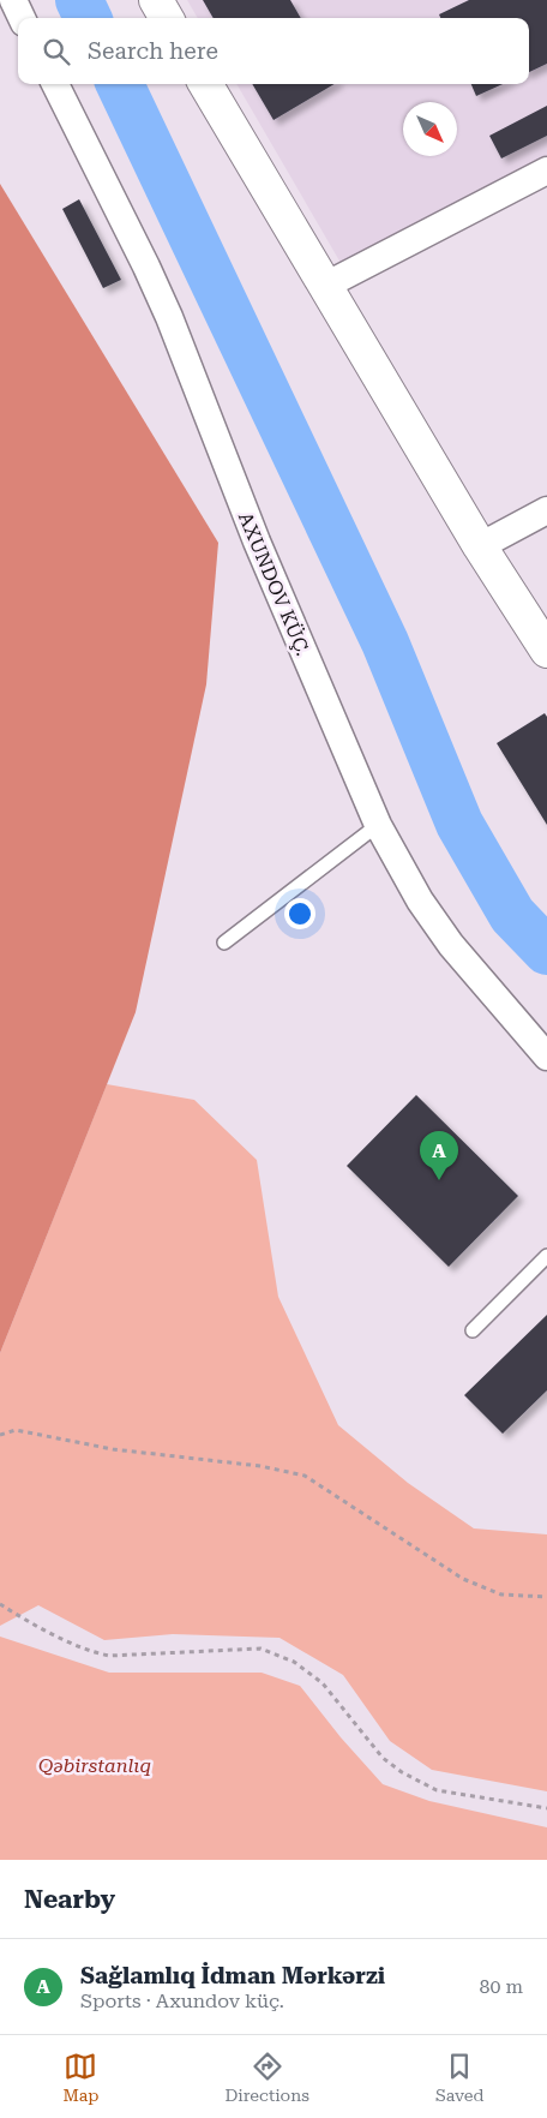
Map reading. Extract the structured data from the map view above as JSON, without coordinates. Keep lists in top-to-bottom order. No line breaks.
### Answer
{"streets":{"street":["AXUNDOV KÜÇ."]},"parks":["Qəbirstanlıq"],"north":"bottom right","page":{"search":"Search here","pins":"A","heading":"Nearby","list":[{"mark":"A","name":"Sağlamlıq İdman Mərkərzi","note":"Sports · Axundov küç.","value":"80 m"}],"nav":["Map","Directions","Saved"]}}
